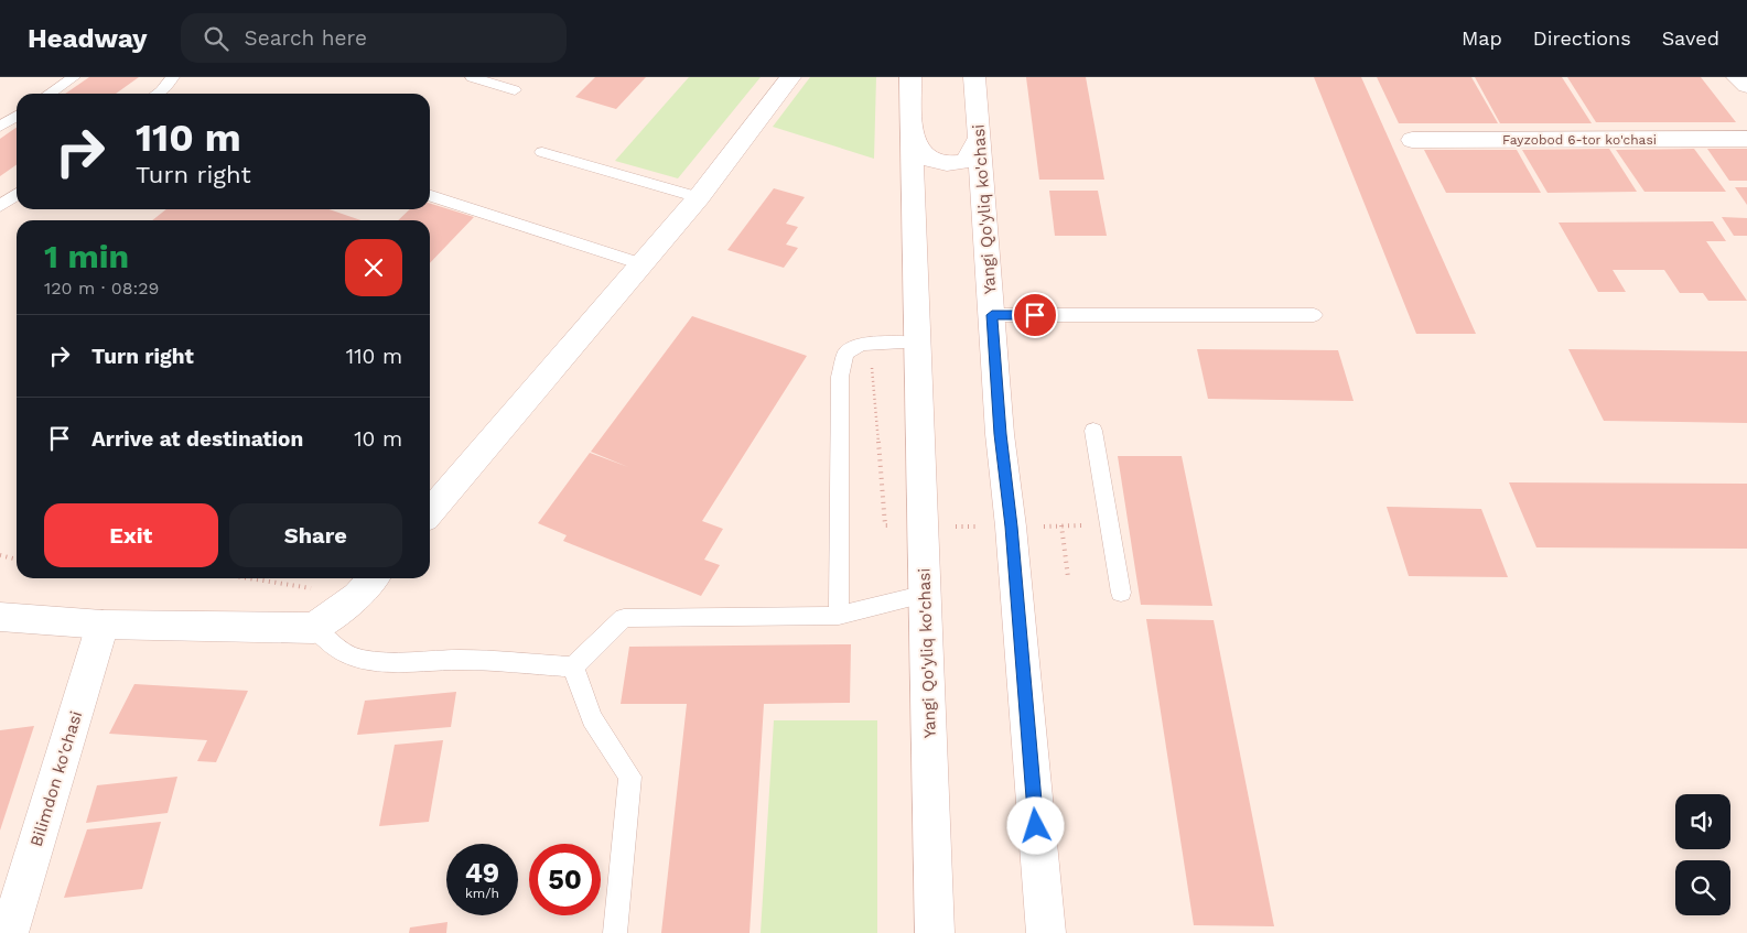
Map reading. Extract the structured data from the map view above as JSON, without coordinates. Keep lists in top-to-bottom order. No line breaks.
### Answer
{"streets":{"main road":["Fayzobod 6-tor ko'chasi","Yangi Qo'yliq ko'chasi","Bilimdon ko'chasi"]},"page":{"header":"Headway","search":"Search here","nav":["Map","Directions","Saved"],"turn":["110 m","Turn right"],"heading":["1 min","120 m · 08:29"],"list":[{"name":"Turn right","value":"110 m"},{"name":"Arrive at destination","value":"10 m"}],"buttons":["Exit","Share"],"speed":"49 km/h","limit":"50"}}
